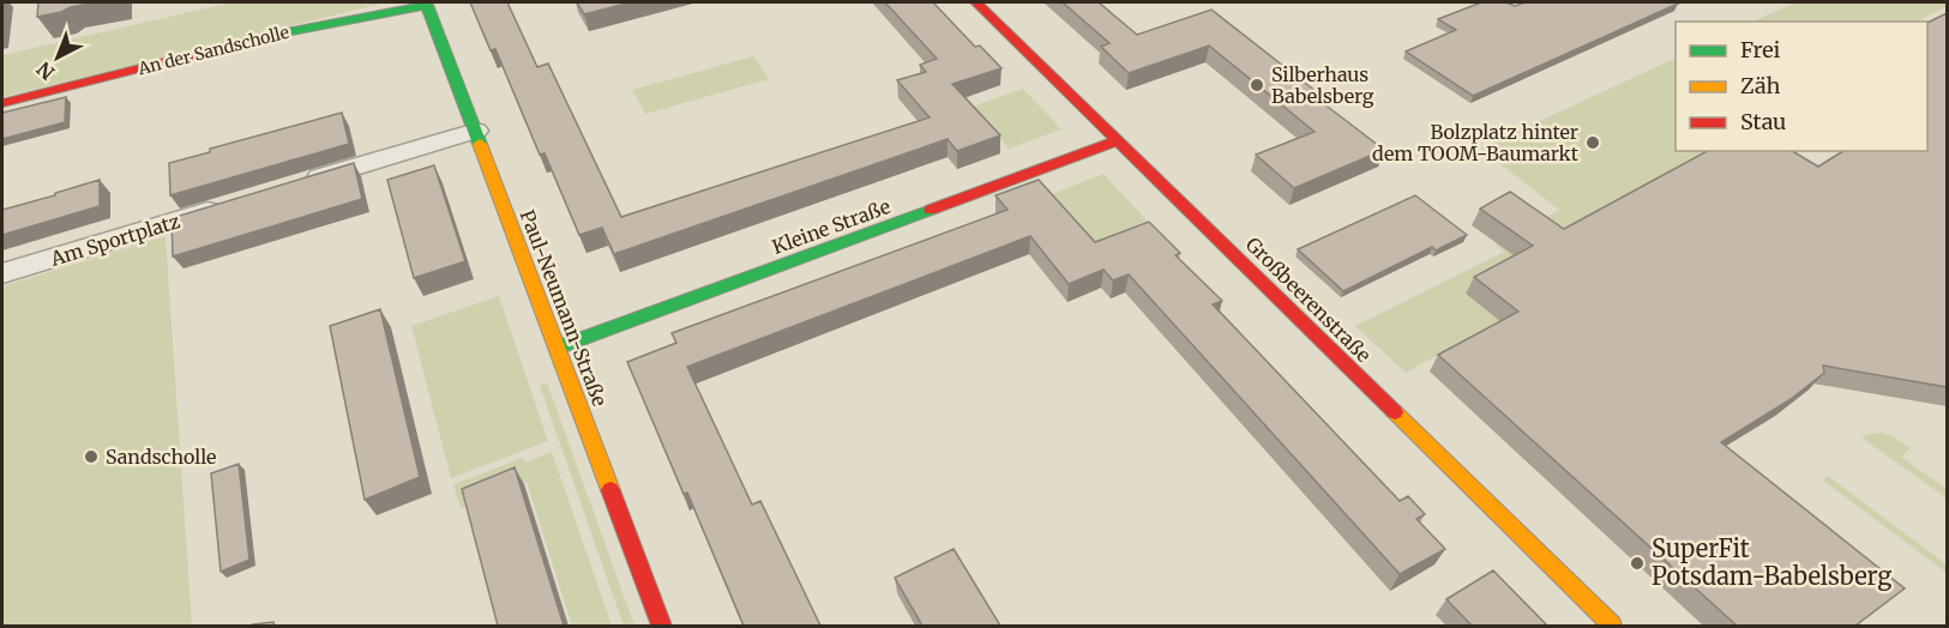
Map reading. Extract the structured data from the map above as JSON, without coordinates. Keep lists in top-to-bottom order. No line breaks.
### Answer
{"streets":{"street":["An der Sandscholle","Kleine Straße","Am Sportplatz","Großbeerenstraße","Paul-Neumann-Straße"]},"crossings":[["An der Sandscholle","Paul-Neumann-Straße"],["Kleine Straße","Großbeerenstraße"],["Kleine Straße","Paul-Neumann-Straße"]],"places":["Silberhaus Babelsberg","Bolzplatz hinter dem TOOM-Baumarkt","Sandscholle","SuperFit Potsdam-Babelsberg"],"legend":["Frei","Zäh","Stau"],"north":"bottom left"}
